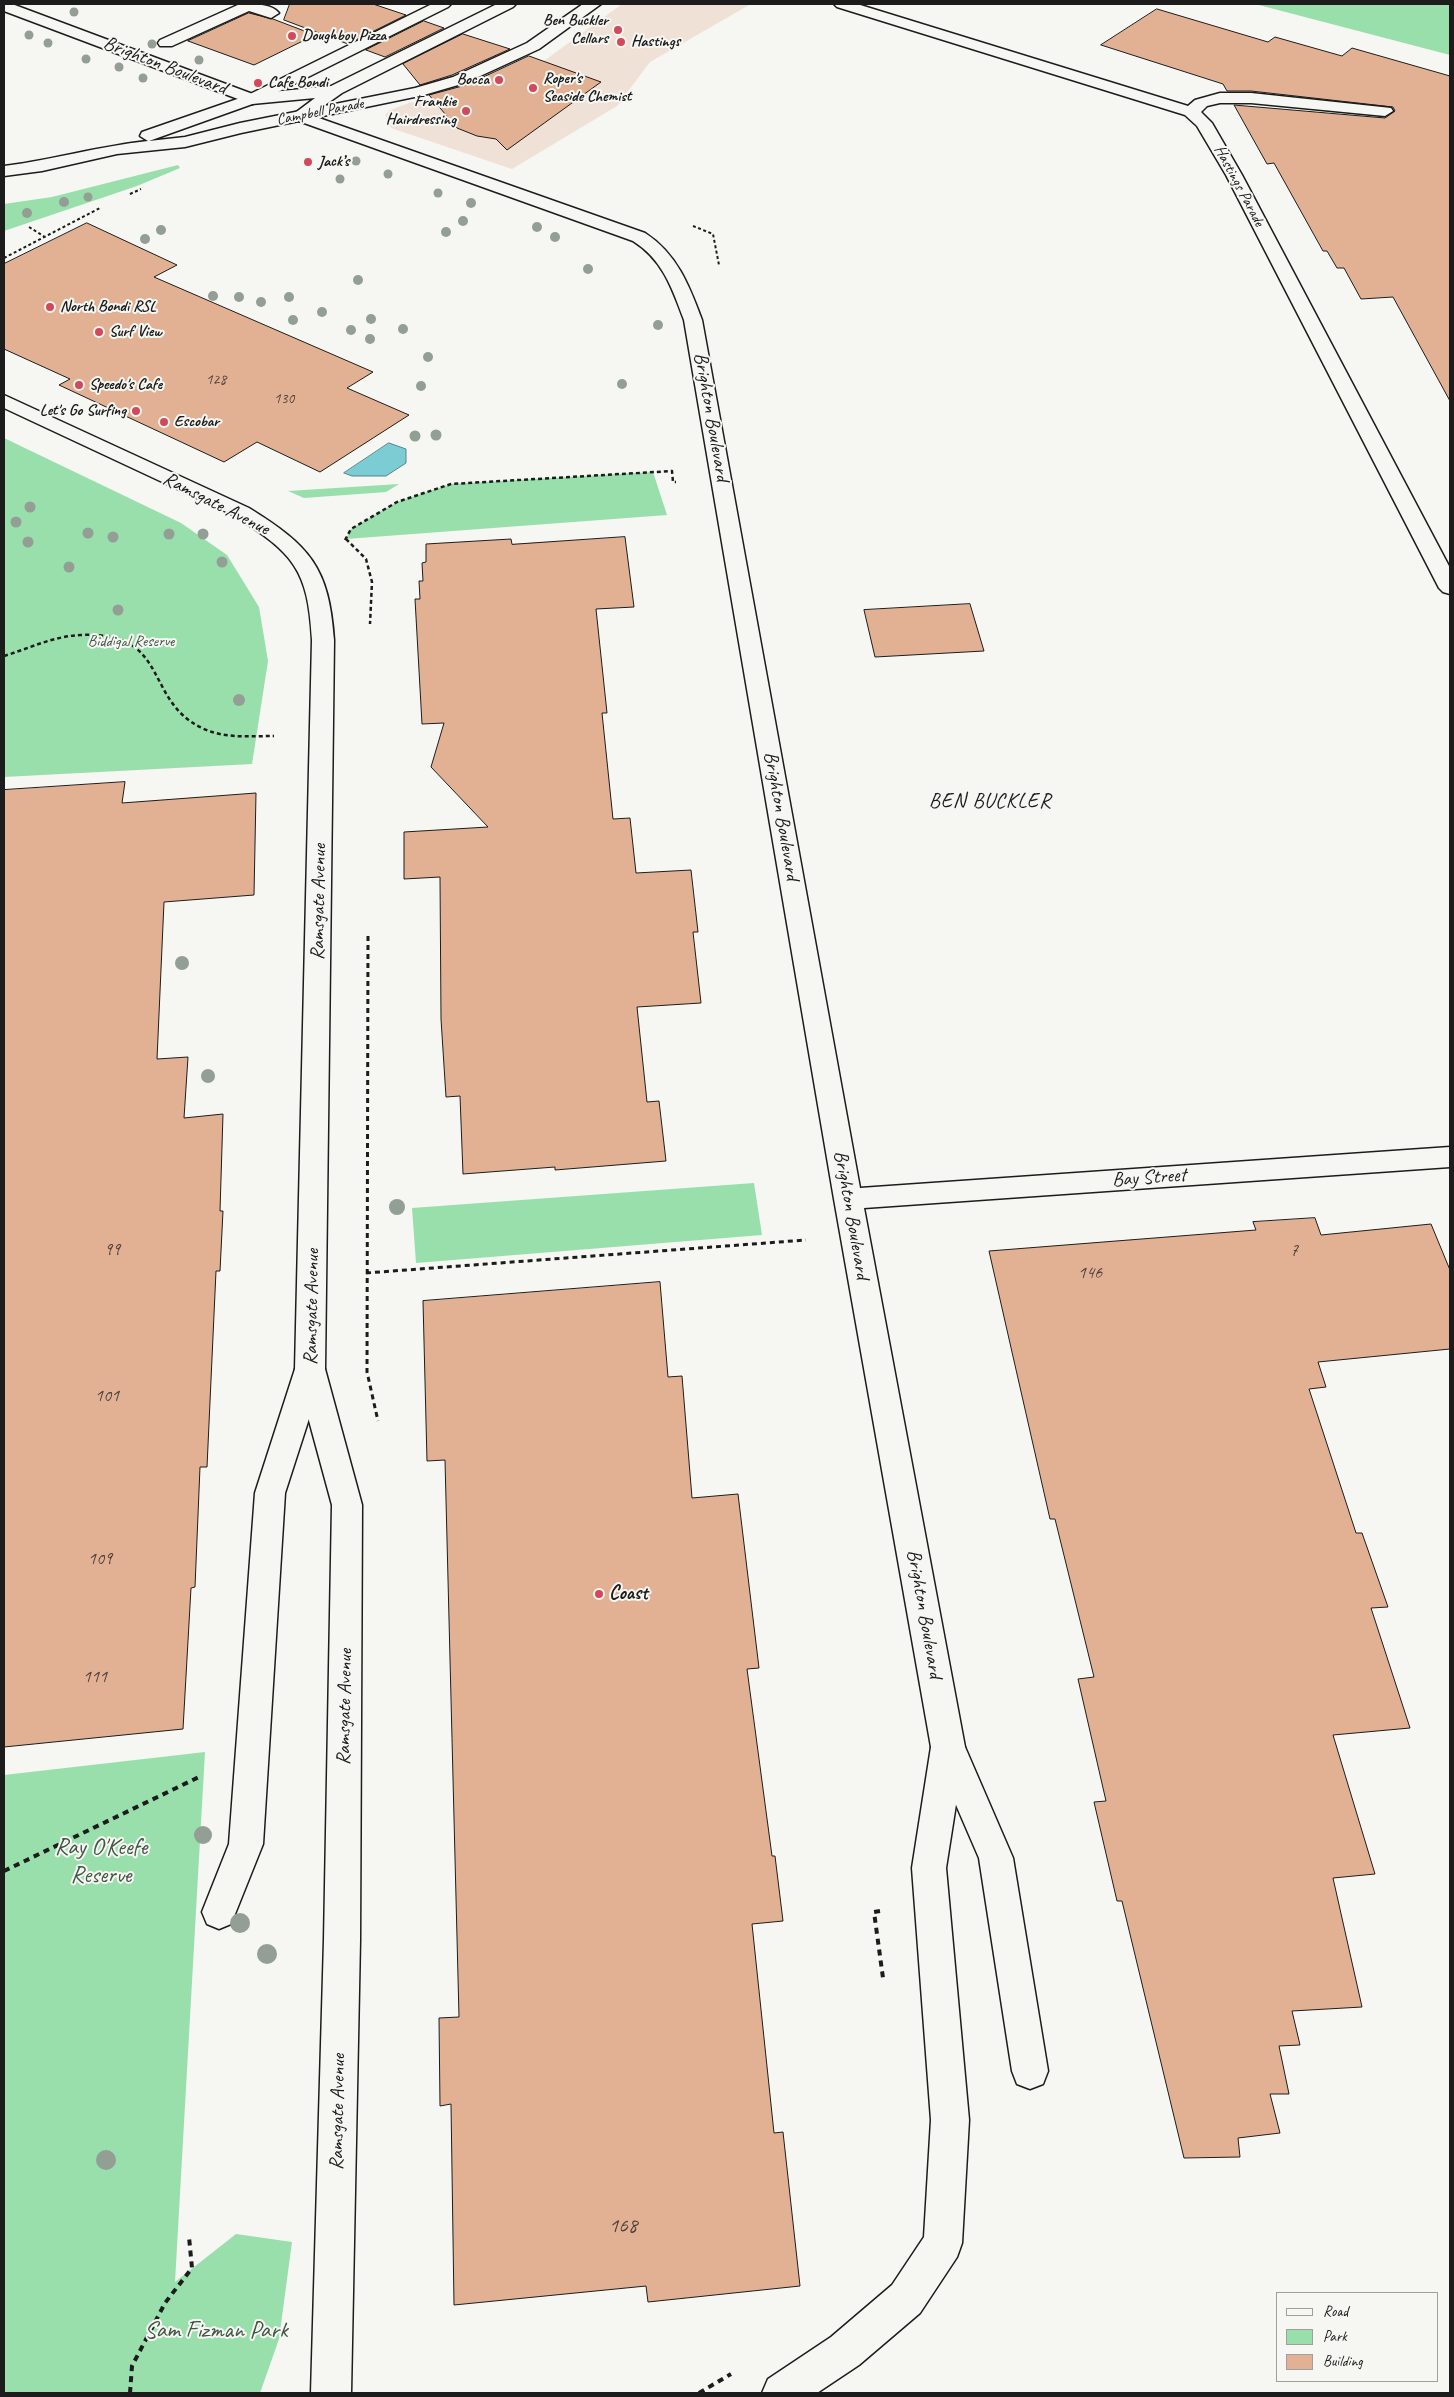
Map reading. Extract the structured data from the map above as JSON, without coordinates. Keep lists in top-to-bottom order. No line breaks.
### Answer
{"streets":{"street":["Brighton Boulevard","Campbell Parade","Hastings Parade","Ramsgate Avenue","Bay Street"]},"crossings":[["Brighton Boulevard","Campbell Parade"],["Brighton Boulevard","Bay Street"]],"districts":["BEN BUCKLER"],"parks":["Biddigal Reserve","Ray O'Keefe Reserve","Sam Fizman Park"],"places":["Ben Buckler Cellars","Doughboy Pizza","Hastings","Bocca","Cafe Bondi","Roper's Seaside Chemist","Frankie Hairdressing","Jack’s","North Bondi RSL","Surf View","Speedo's Cafe","Let's Go Surfing","Escobar","Coast"],"house_numbers":["128","130","99","7","146","101","109","111","168"],"legend":["Road","Park","Building"]}
